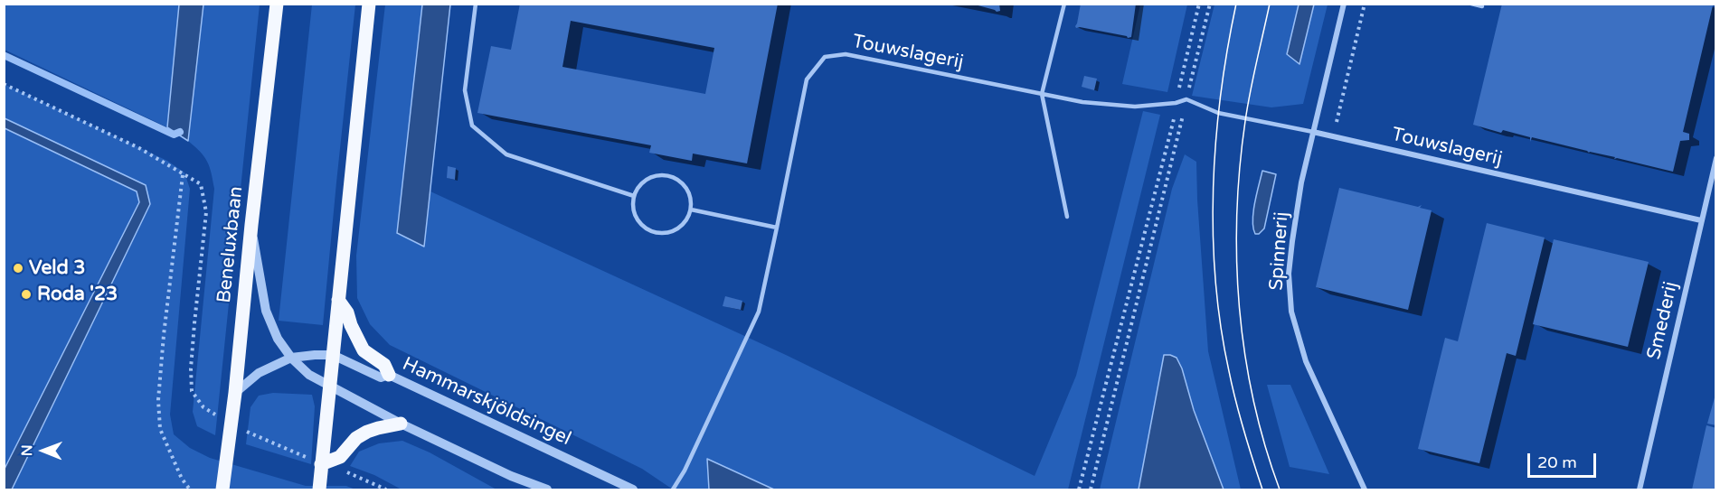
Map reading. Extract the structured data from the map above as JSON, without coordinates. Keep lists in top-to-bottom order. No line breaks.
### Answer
{"streets":{"main road":["Beneluxbaan"],"street":["Touwslagerij","Spinnerij","Smederij","Hammarskjöldsingel"]},"crossings":[["Touwslagerij","Spinnerij"],["Touwslagerij","Smederij"],["Beneluxbaan","Hammarskjöldsingel"]],"places":["Veld 3","Roda '23"],"scale_bar":"20 m","north":"left"}
